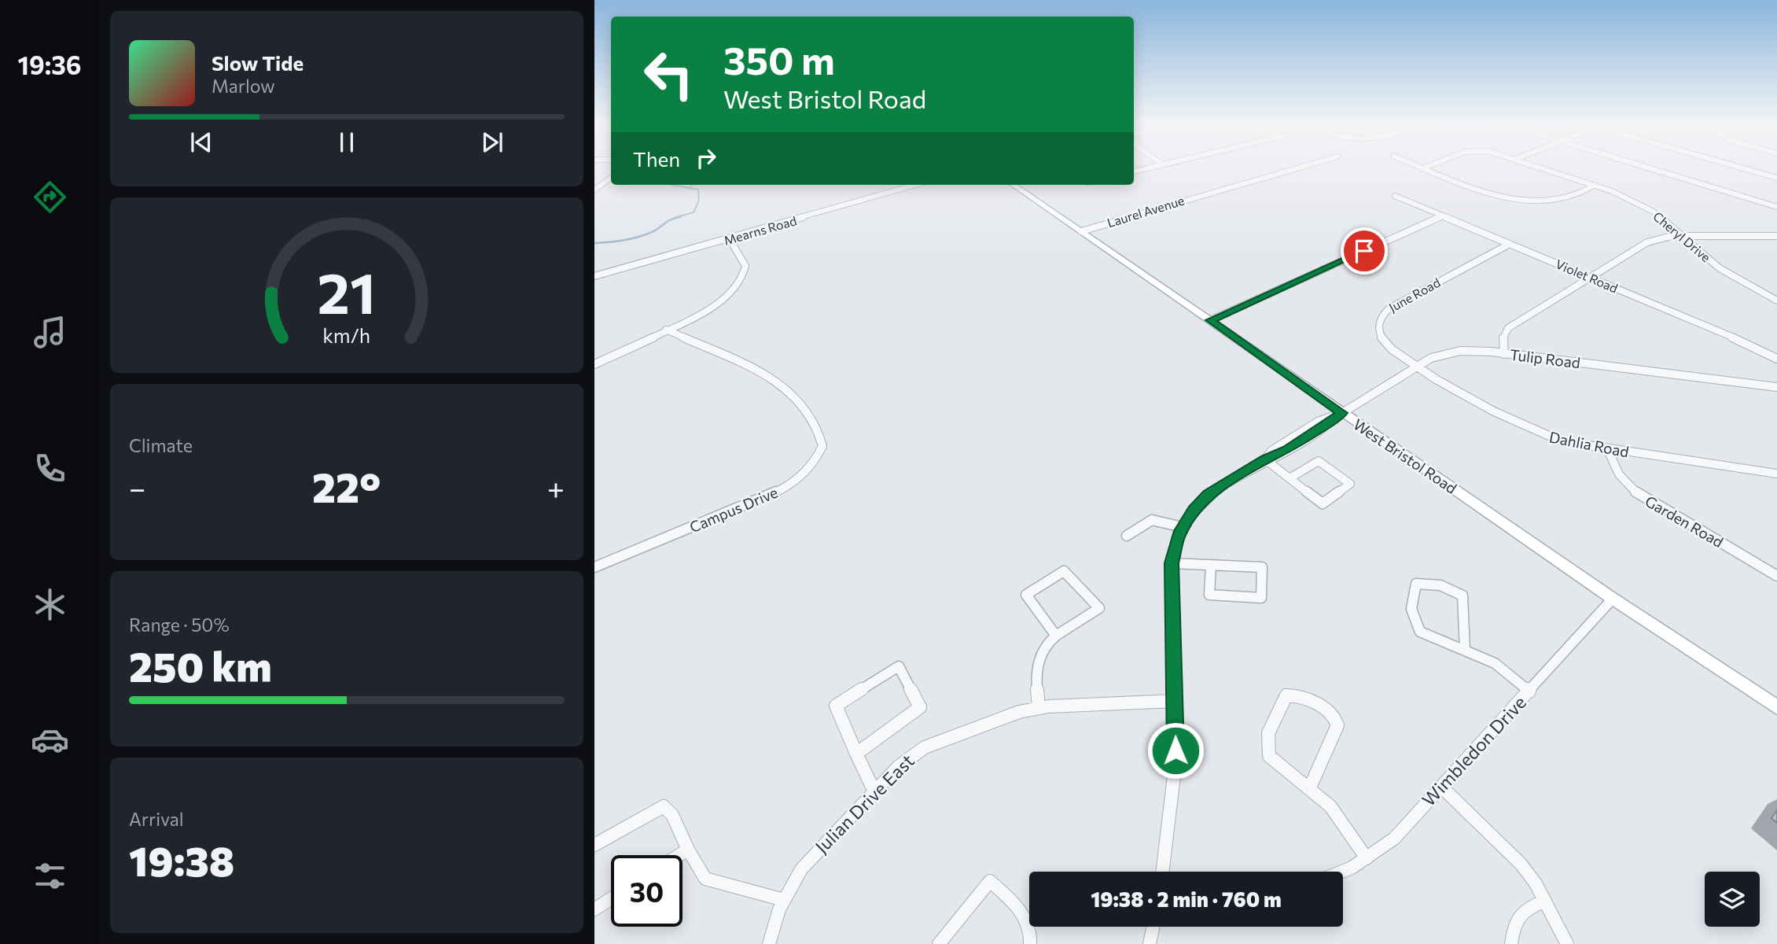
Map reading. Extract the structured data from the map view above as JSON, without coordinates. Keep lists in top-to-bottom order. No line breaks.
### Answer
{"streets":{"main road":["West Bristol Road"],"street":["Laurel Avenue","Mearns Road","Cheryl Drive","Violet Road","June Road","Tulip Road","Dahlia Road","Campus Drive","Garden Road","Wimbledon Drive","Julian Drive East"]},"crossings":[["Laurel Avenue","West Bristol Road"],["Violet Road","June Road"],["June Road","Tulip Road"],["June Road","Dahlia Road"],["Tulip Road","Dahlia Road"],["Tulip Road","West Bristol Road"],["Tulip Road","Julian Drive East"],["Dahlia Road","Garden Road"],["West Bristol Road","Wimbledon Drive"]],"page":{"tabs":"19:36","turn":["350 m","West Bristol Road"],"song":["Slow Tide","Marlow"],"then":"Then","tile":["Climate",["Range · 50%","250 km"],["Arrival","19:38"]],"heat":["−","22°","+"],"limit":"30","trip":"19:38 · 2 min · 760 m","gauge":["21","km/h"]}}
